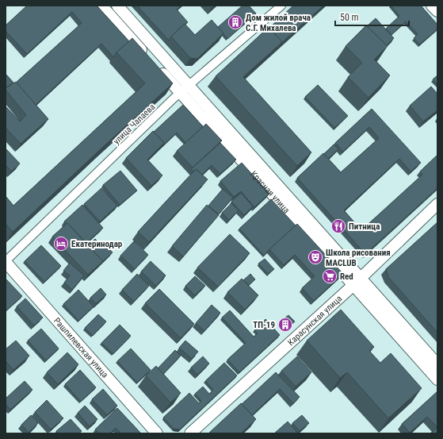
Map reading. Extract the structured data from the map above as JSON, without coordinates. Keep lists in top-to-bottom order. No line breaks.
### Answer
{"streets":{"main road":["Красная улица","Карасунская улица","Рашпилевская улица"],"street":["улица Чапаева"]},"crossings":[["улица Чапаева","Красная улица"],["улица Чапаева","Рашпилевская улица"],["Красная улица","Карасунская улица"]],"places":{"building":["Дом жилой врача С.Г. Михалева","ТП-19"],"restaurant":["Питница"],"hotel":["Екатеринодар"],"theatre":["Школа рисования MACLUB"],"supermarket":["Red"]},"scale_bar":"50 m"}
